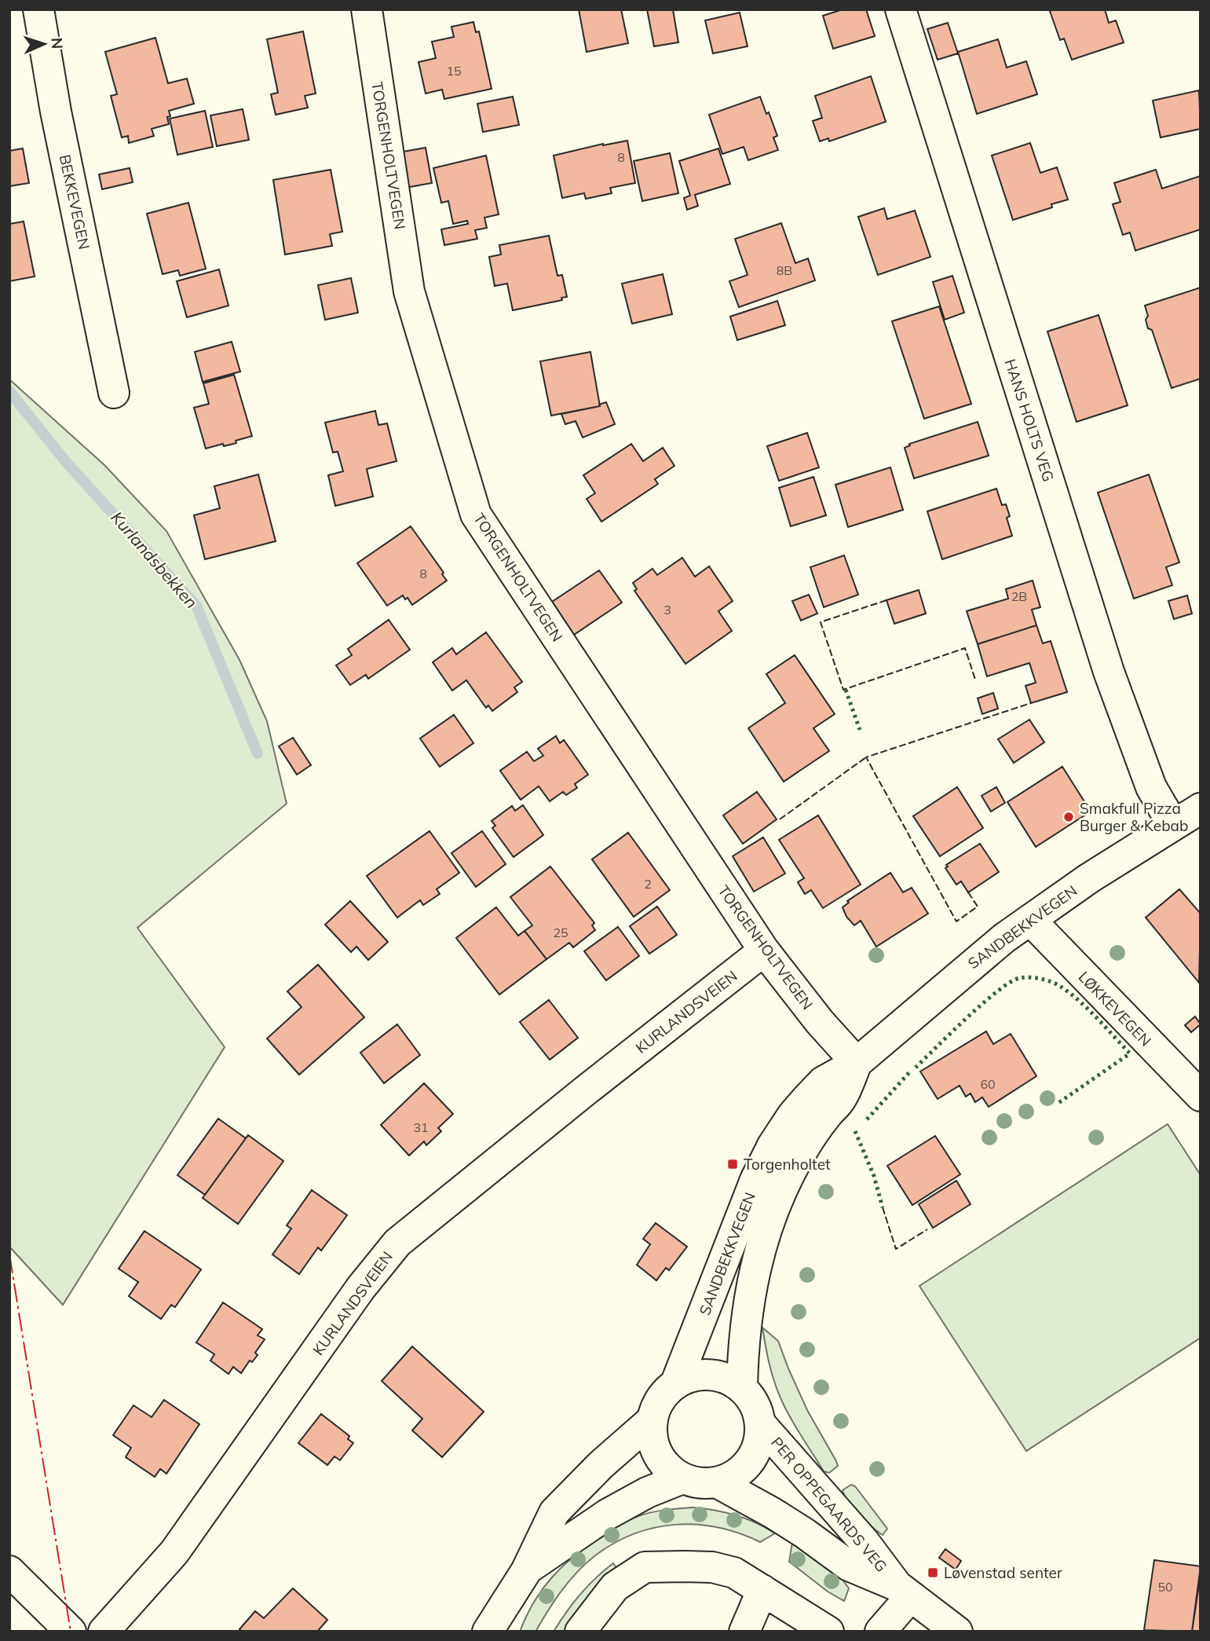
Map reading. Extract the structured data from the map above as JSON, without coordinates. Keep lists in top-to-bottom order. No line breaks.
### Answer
{"streets":{"street":["TORGENHOLTVEGEN","BEKKEVEGEN","HANS HOLTS VEG","SANDBEKKVEGEN","LØKKEVEGEN","KURLANDSVEIEN","PER OPPEGAARDS VEG"]},"crossings":[["TORGENHOLTVEGEN","SANDBEKKVEGEN"],["TORGENHOLTVEGEN","KURLANDSVEIEN"],["HANS HOLTS VEG","SANDBEKKVEGEN"],["SANDBEKKVEGEN","LØKKEVEGEN"],["SANDBEKKVEGEN","PER OPPEGAARDS VEG"]],"water":["Kurlandsbekken"],"places":{"other":["Smakfull Pizza Burger & Kebab"],"transit":["Torgenholtet","Løvenstad senter"]},"house_numbers":["15","8","8B","8","2B","3","2","25","60","31","50"],"north":"right"}
